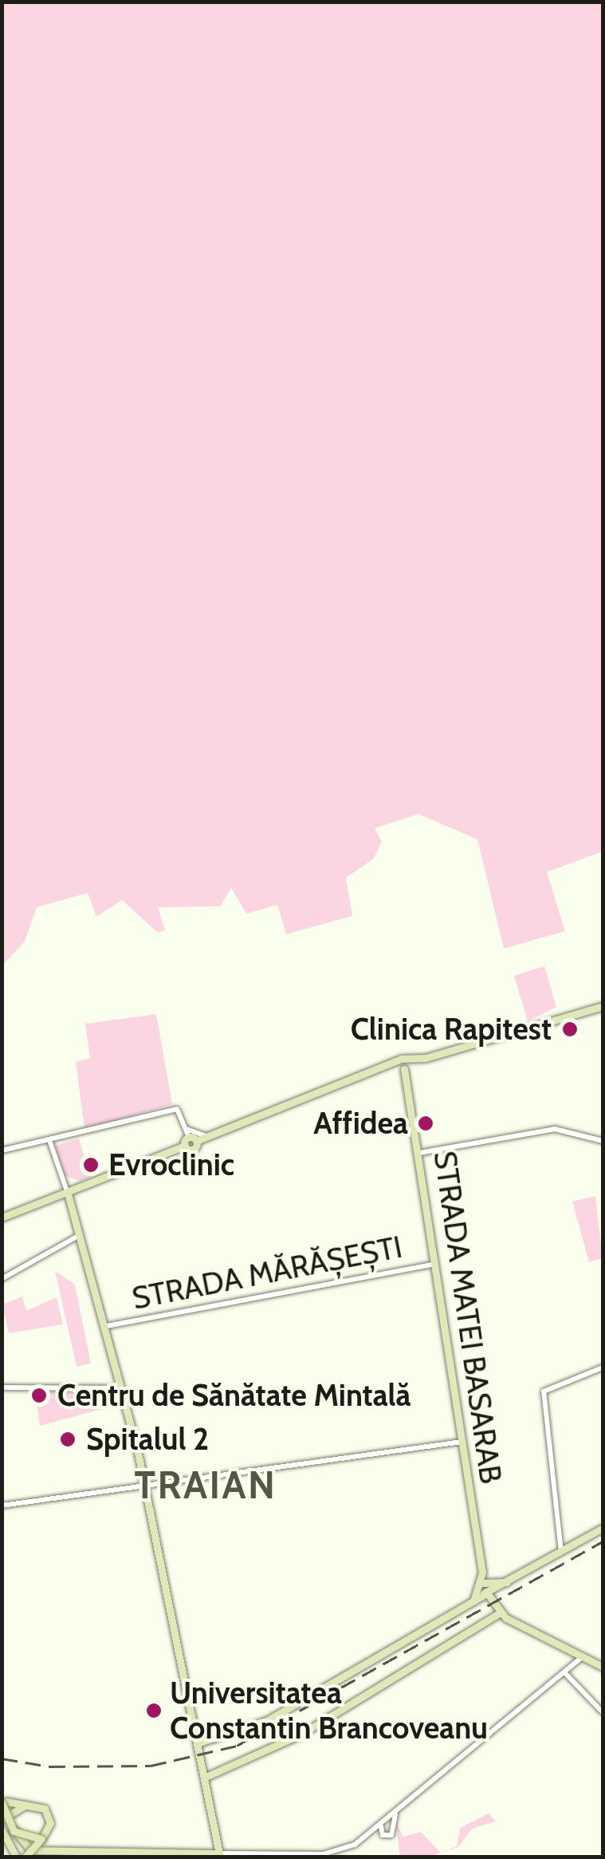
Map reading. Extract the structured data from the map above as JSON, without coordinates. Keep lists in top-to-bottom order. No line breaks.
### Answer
{"streets":{"main road":["STRADA MATEI BASARAB"],"street":["STRADA MĂRĂȘEȘTI"]},"crossings":[["STRADA MĂRĂȘEȘTI","STRADA MATEI BASARAB"]],"districts":["TRAIAN"],"places":["Clinica Rapitest","Affidea","Evroclinic","Centru de Sănătate Mintală","Spitalul 2","Universitatea Constantin Brancoveanu"]}
